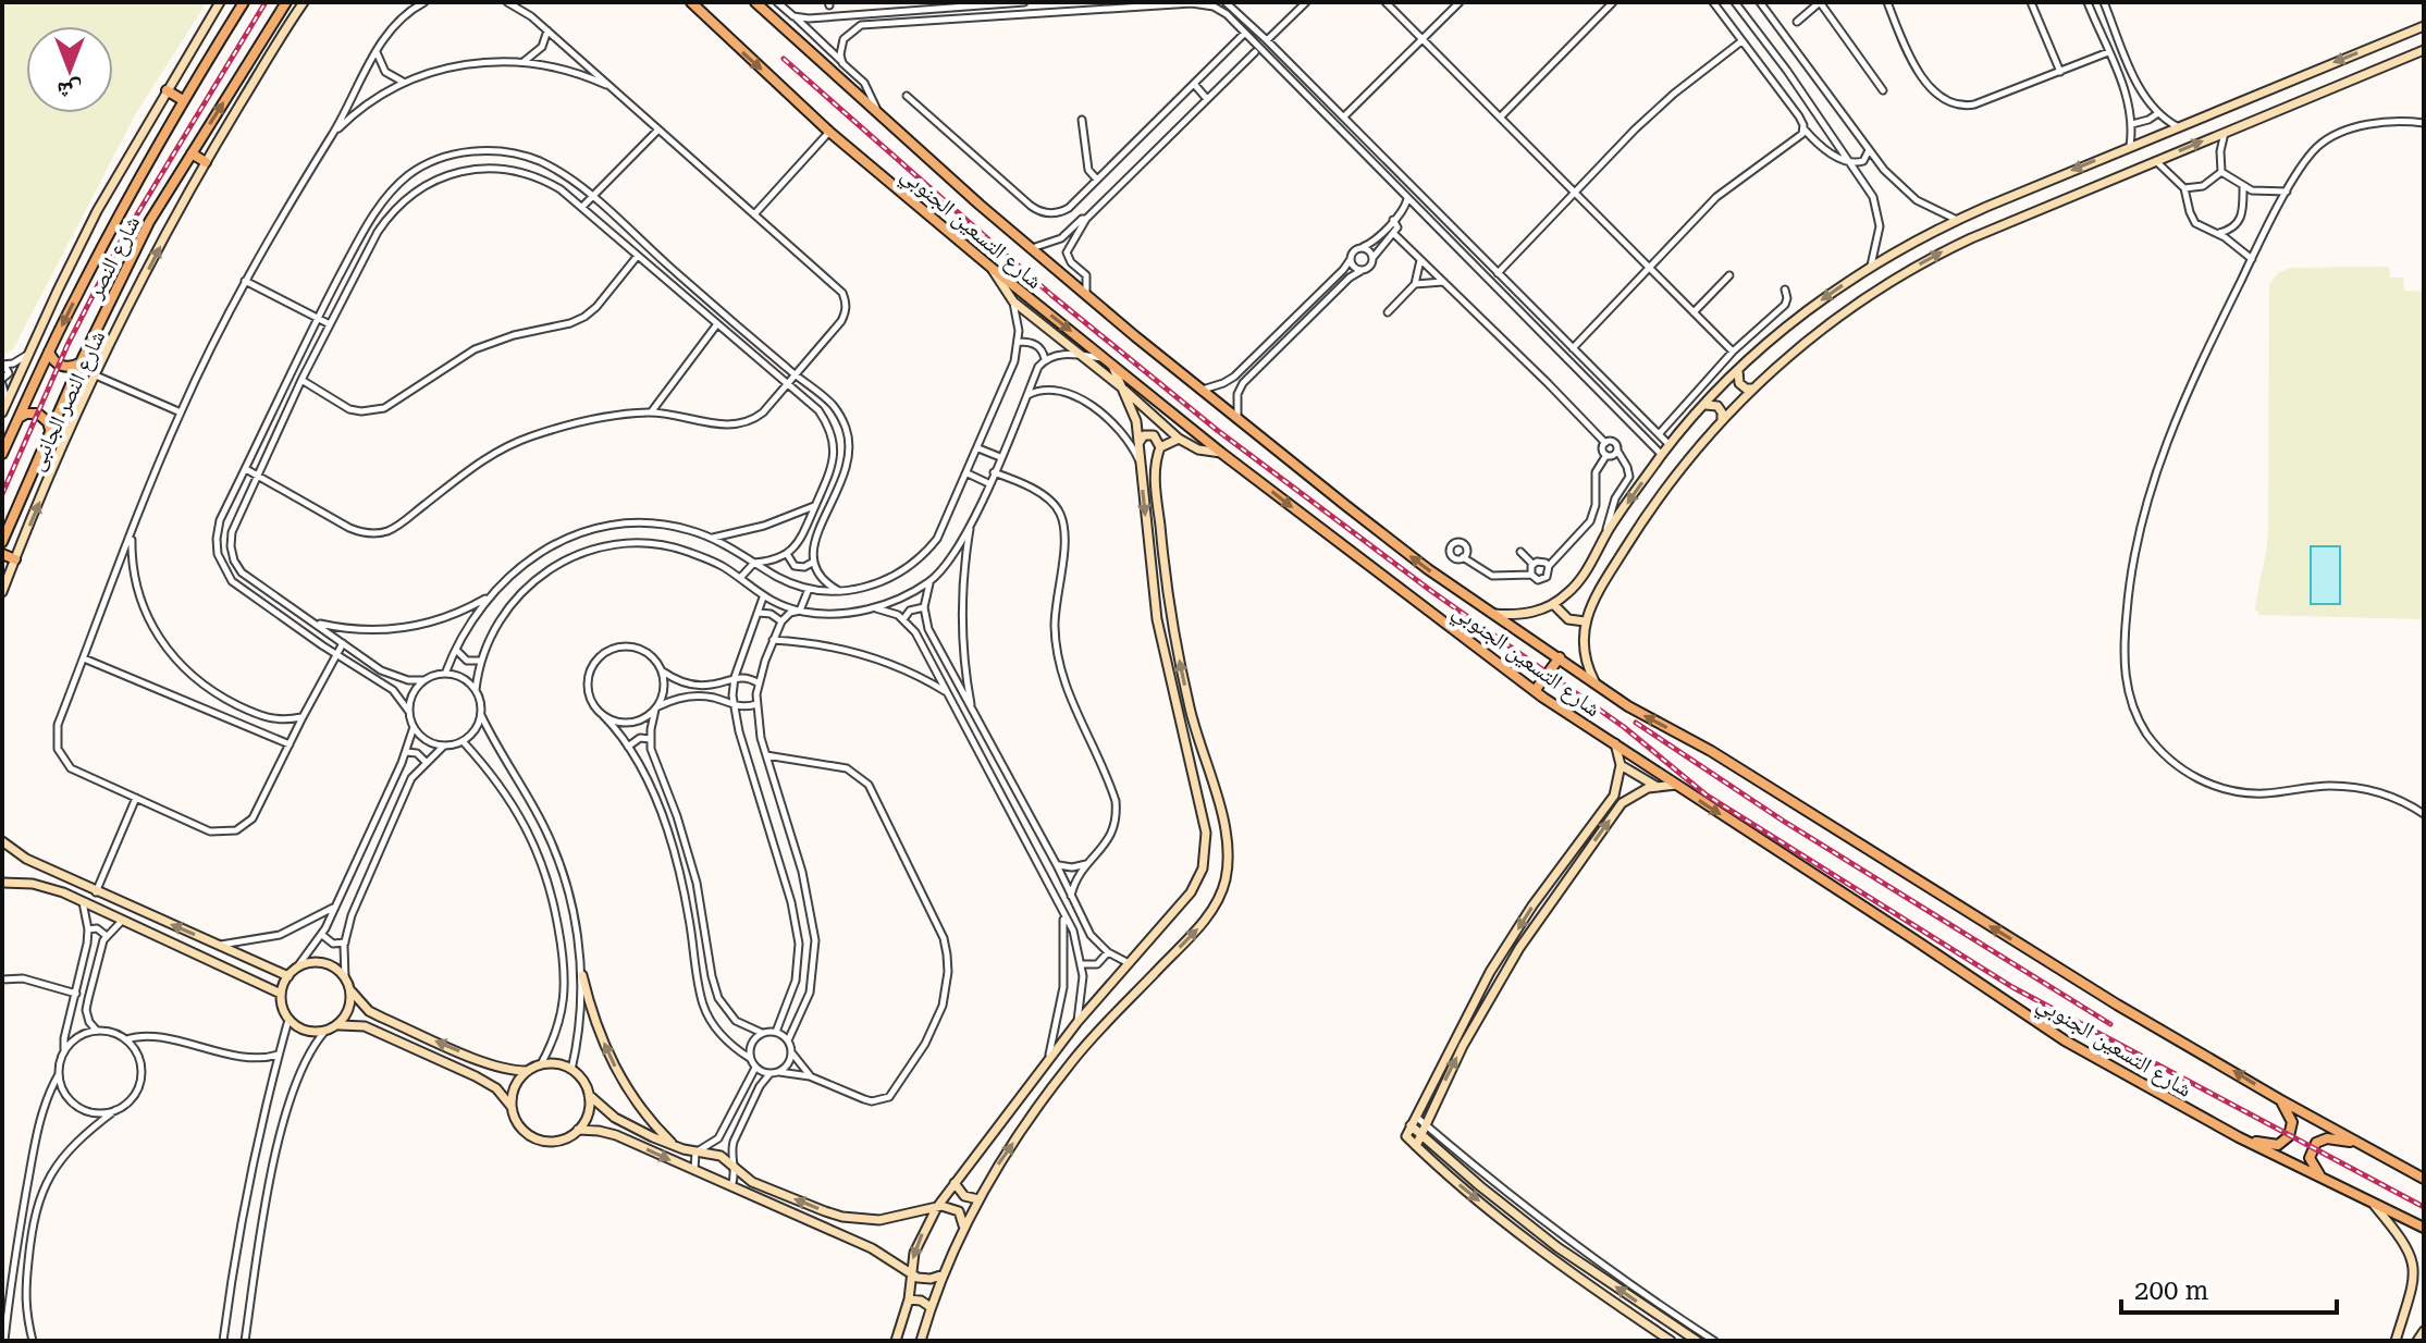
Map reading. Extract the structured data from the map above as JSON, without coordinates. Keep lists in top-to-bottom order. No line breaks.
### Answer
{"streets":{"main road":["شارع التسعين الجنوبي","شارع النصر"],"street":["شارع النصر الجانبى"]},"one_way":["شارع النصر الجانبى"],"scale_bar":"200 m","north":"bottom"}
